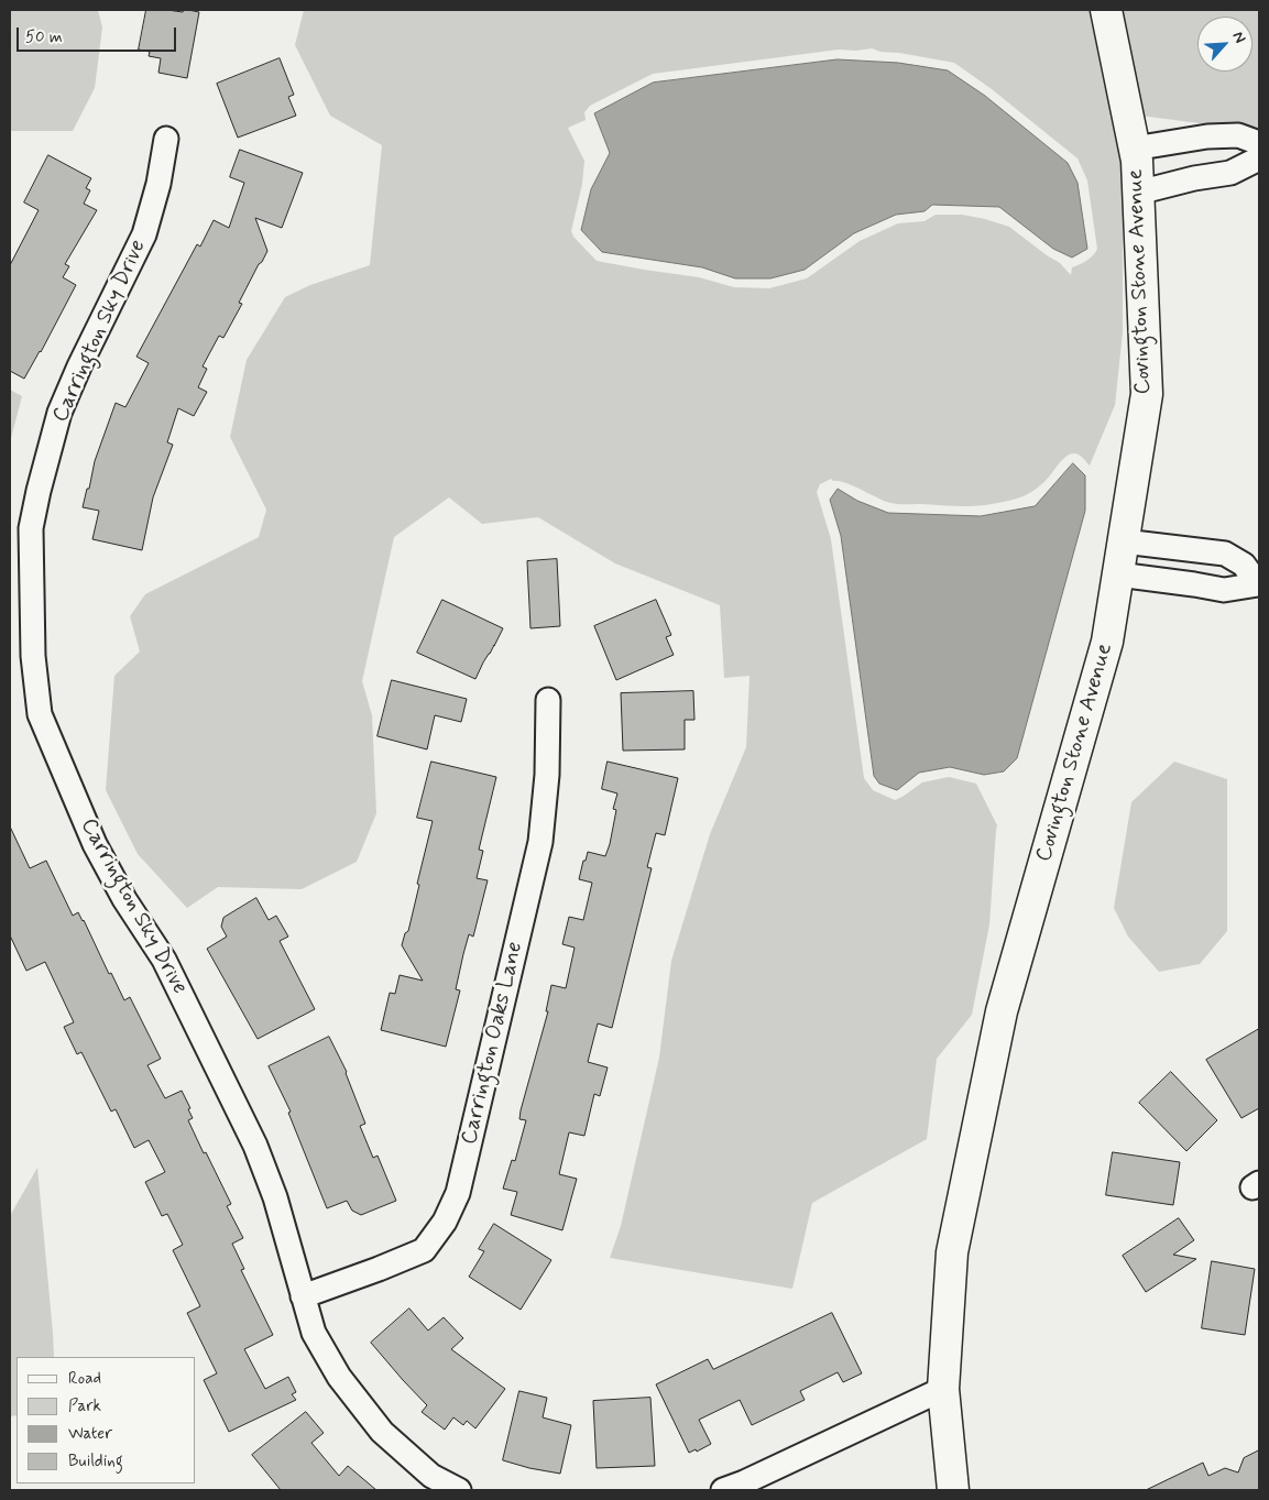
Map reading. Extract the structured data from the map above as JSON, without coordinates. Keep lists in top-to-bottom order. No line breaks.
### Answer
{"streets":{"street":["Covington Stone Avenue","Carrington Sky Drive","Carrington Oaks Lane"]},"crossings":[["Carrington Sky Drive","Carrington Oaks Lane"]],"legend":["Road","Park","Water","Building"],"scale_bar":"50 m","north":"top right"}
